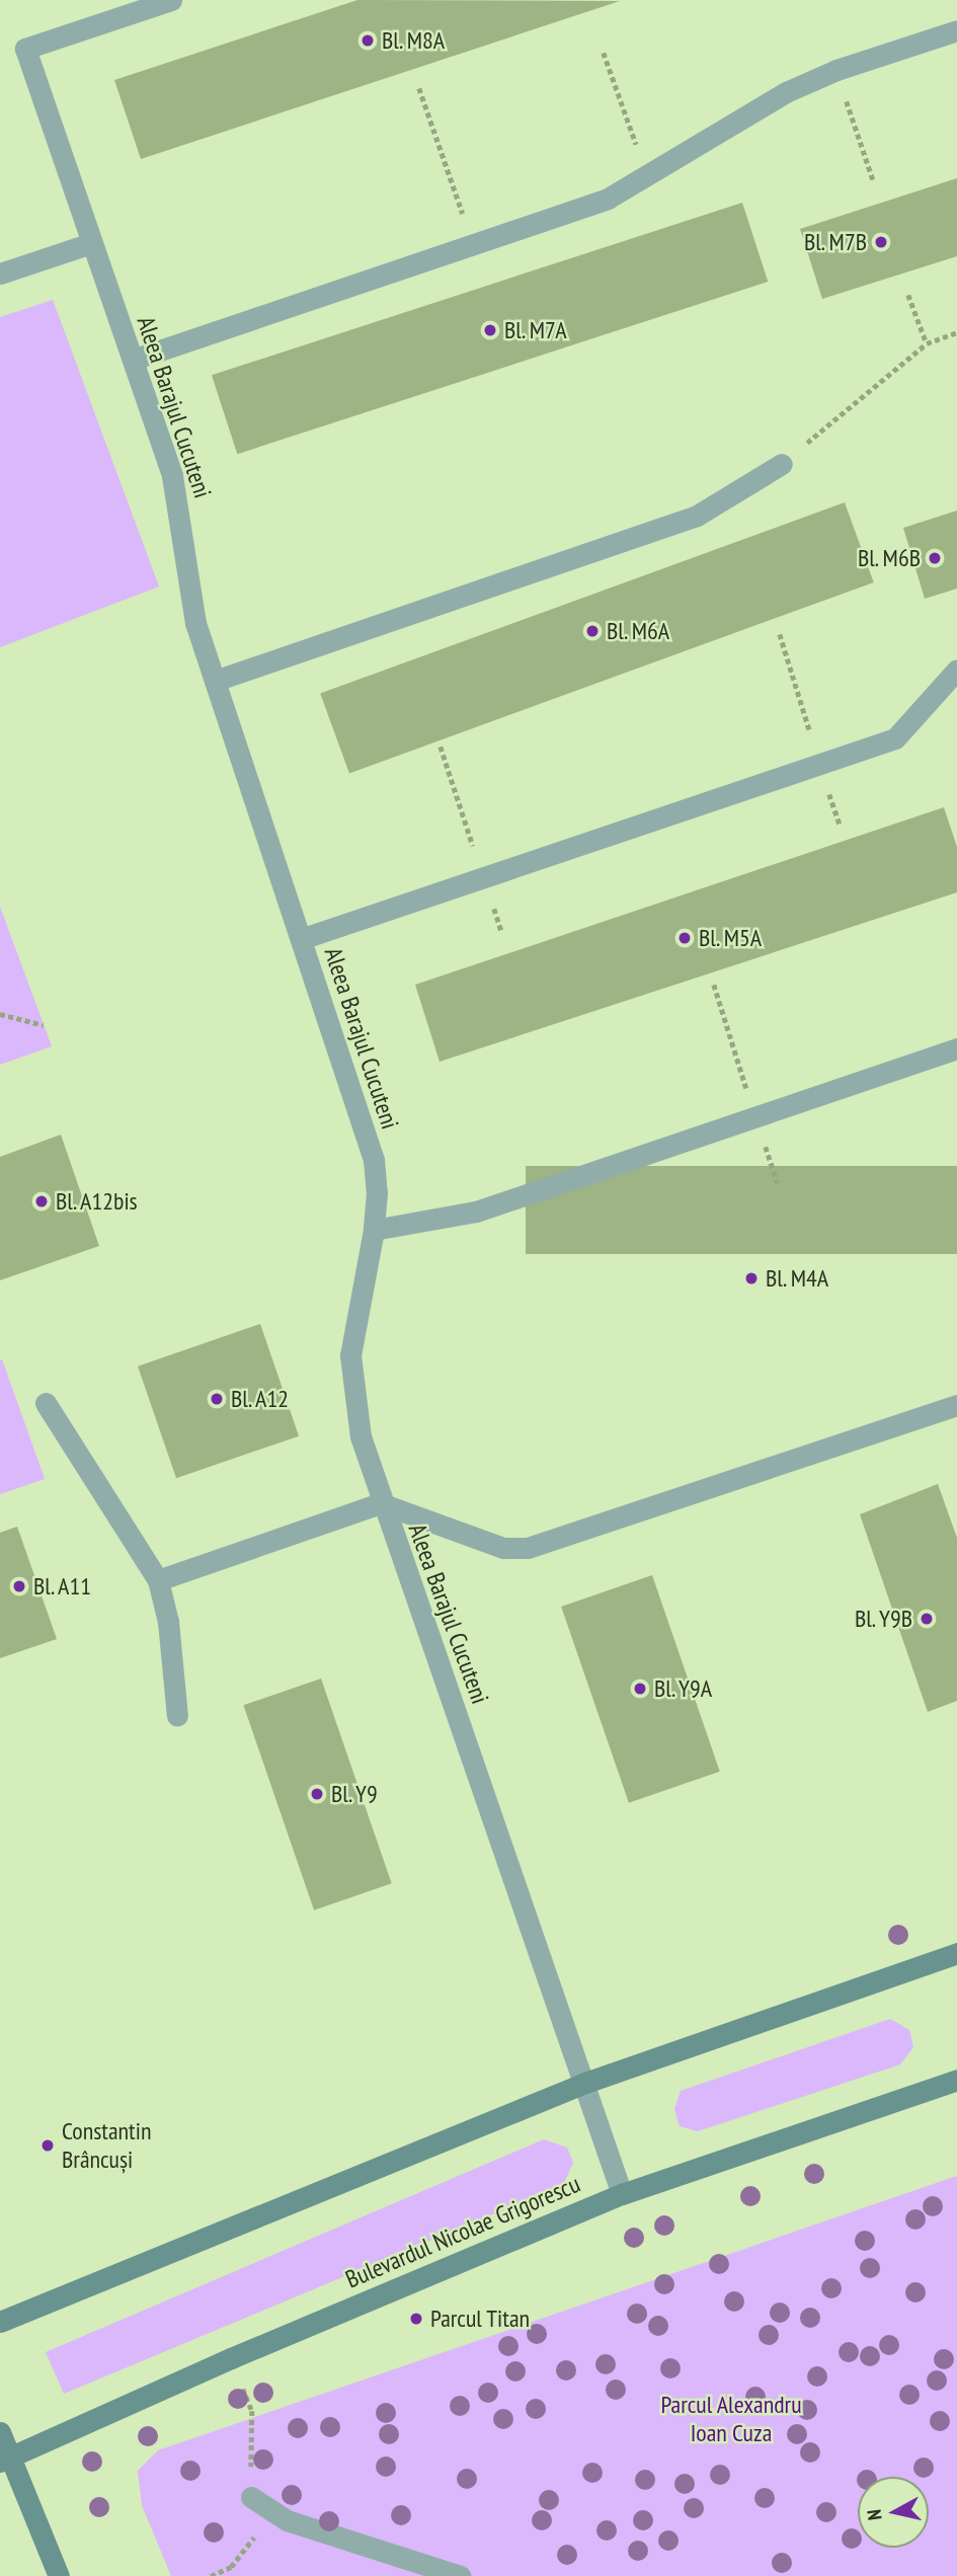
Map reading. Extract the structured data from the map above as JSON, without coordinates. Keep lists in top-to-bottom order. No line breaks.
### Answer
{"streets":{"main road":["Bulevardul Nicolae Grigorescu"],"street":["Aleea Barajul Cucuteni"]},"crossings":[["Aleea Barajul Cucuteni","Bulevardul Nicolae Grigorescu"]],"parks":["Parcul Alexandru Ioan Cuza"],"places":["Bl. M8A","Bl. M7B","Bl. M7A","Bl. M6B","Bl. M6A","Bl. M5A","Bl. A12bis","Bl. M4A","Bl. A12","Bl. A11","Bl. Y9B","Bl. Y9A","Bl. Y9","Constantin Brâncuși","Parcul Titan"],"north":"left"}
